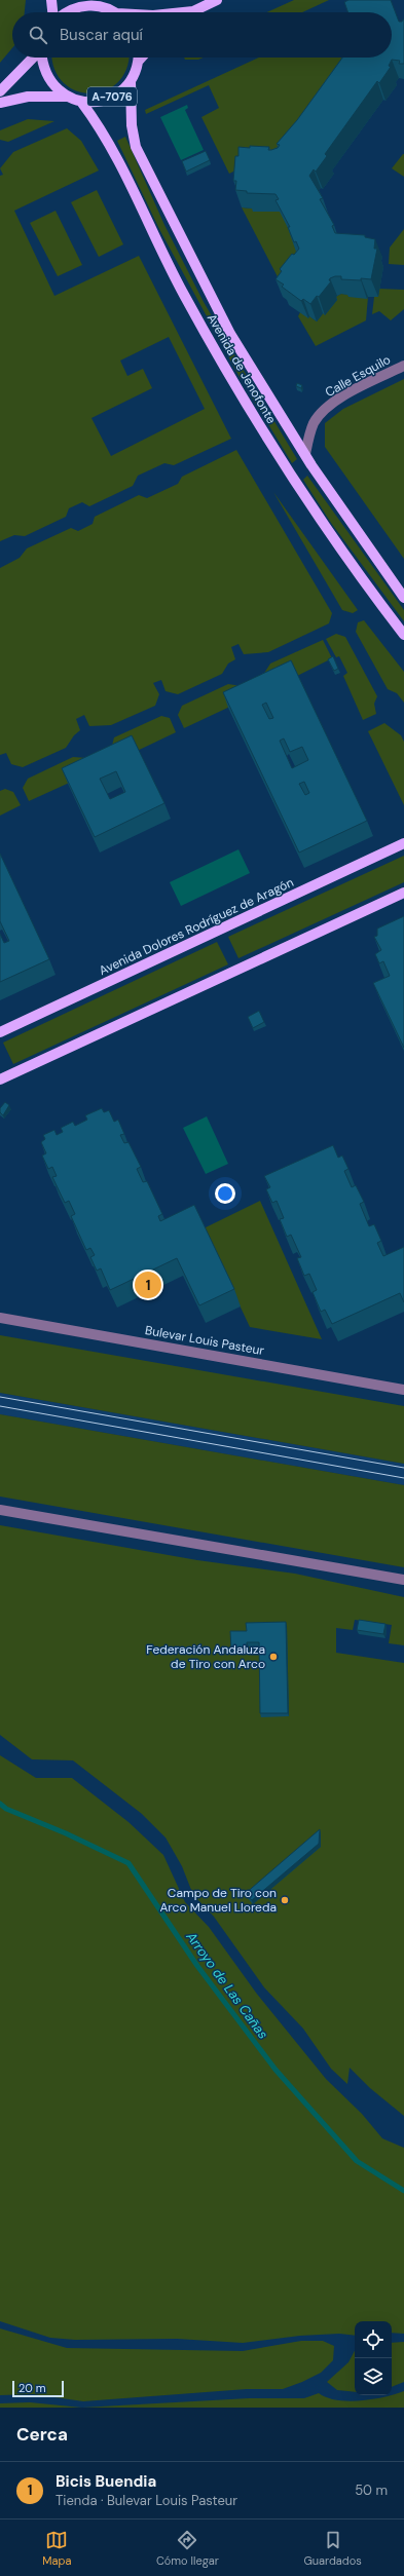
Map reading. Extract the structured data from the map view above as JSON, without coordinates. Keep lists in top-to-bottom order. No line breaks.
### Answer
{"streets":{"main road":["A-7076","Avenida de Jenofonte","Avenida Dolores Rodríguez de Aragón"],"street":["Calle Esquilo","Bulevar Louis Pasteur"]},"crossings":[["A-7076","Avenida de Jenofonte"],["Avenida de Jenofonte","Calle Esquilo"]],"water":["Arroyo de Las Cañas"],"places":["Federación Andaluza de Tiro con Arco","Campo de Tiro con Arco Manuel Lloreda"],"scale_bar":"20 m","page":{"search":"Buscar aquí","pins":"1","scale":"20 m","heading":"Cerca","list":[{"mark":"1","name":"Bicis Buendia","note":"Tienda · Bulevar Louis Pasteur","value":"50 m"}],"nav":["Mapa","Cómo llegar","Guardados"]}}
